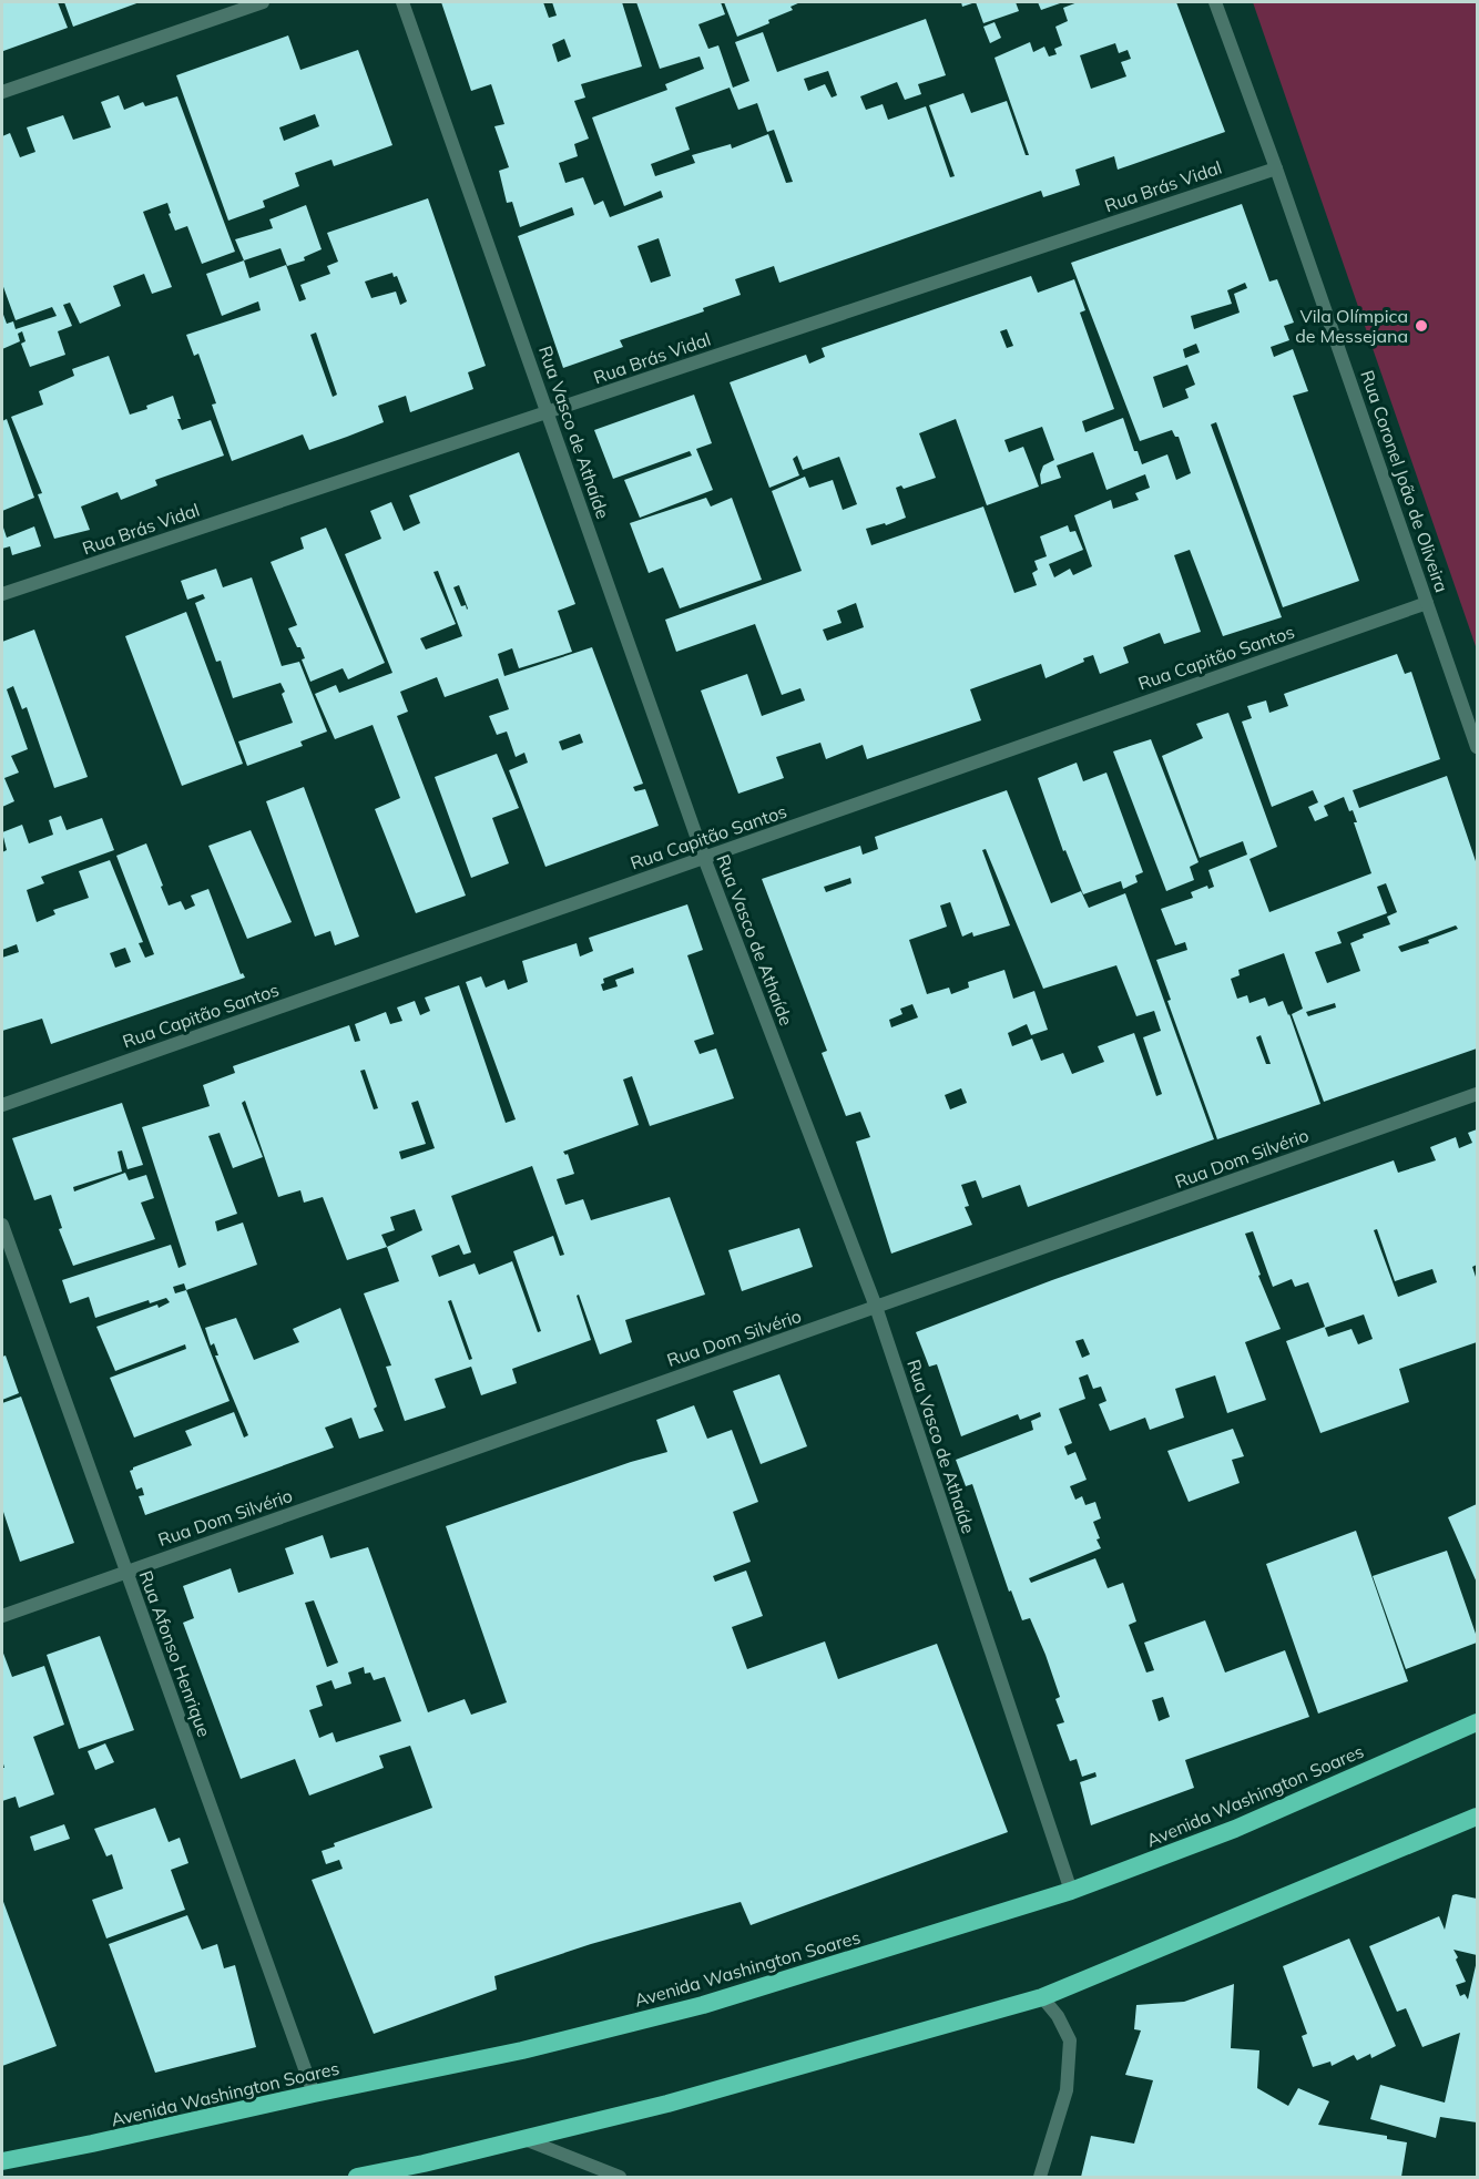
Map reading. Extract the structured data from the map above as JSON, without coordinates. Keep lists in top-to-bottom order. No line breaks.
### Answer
{"streets":{"highway":["Avenida Washington Soares"],"street":["Rua Brás Vidal","Rua Vasco de Athaíde","Rua Coronel João de Oliveira","Rua Capitão Santos","Rua Dom Silvério","Rua Afonso Henrique"]},"crossings":[["Rua Brás Vidal","Rua Vasco de Athaíde"],["Rua Brás Vidal","Rua Coronel João de Oliveira"],["Rua Vasco de Athaíde","Rua Capitão Santos"],["Rua Vasco de Athaíde","Rua Dom Silvério"],["Rua Vasco de Athaíde","Avenida Washington Soares"],["Rua Coronel João de Oliveira","Rua Capitão Santos"],["Rua Dom Silvério","Rua Afonso Henrique"],["Rua Afonso Henrique","Avenida Washington Soares"]],"places":["Vila Olímpica de Messejana"]}
